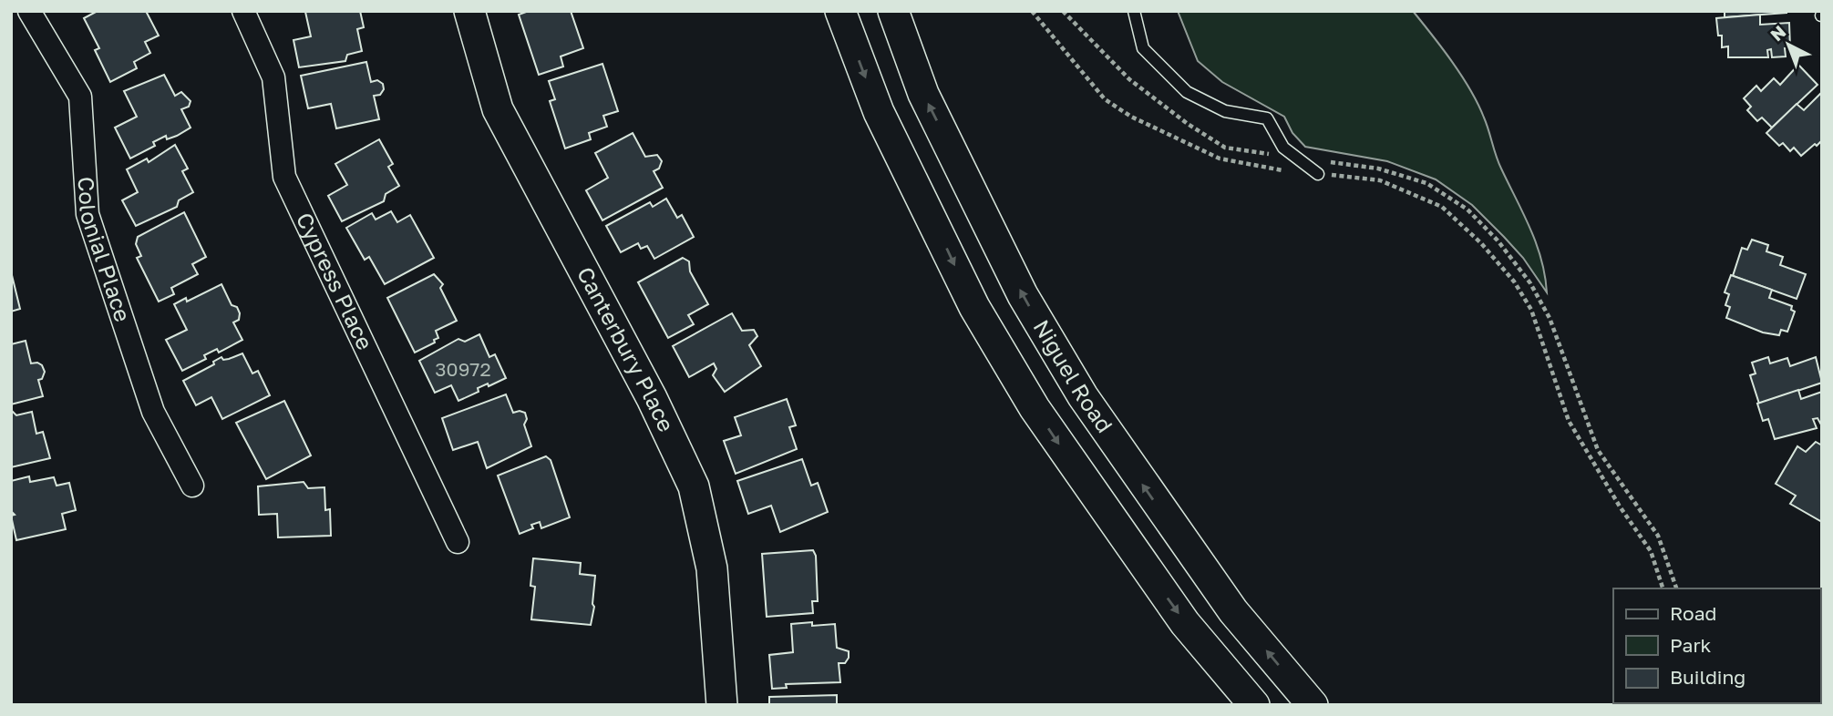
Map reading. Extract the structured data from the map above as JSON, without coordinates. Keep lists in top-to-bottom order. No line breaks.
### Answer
{"streets":{"main road":["Canterbury Place","Niguel Road"],"street":["Colonial Place","Cypress Place"]},"house_numbers":["30972"],"legend":["Road","Park","Building"],"north":"top left"}
